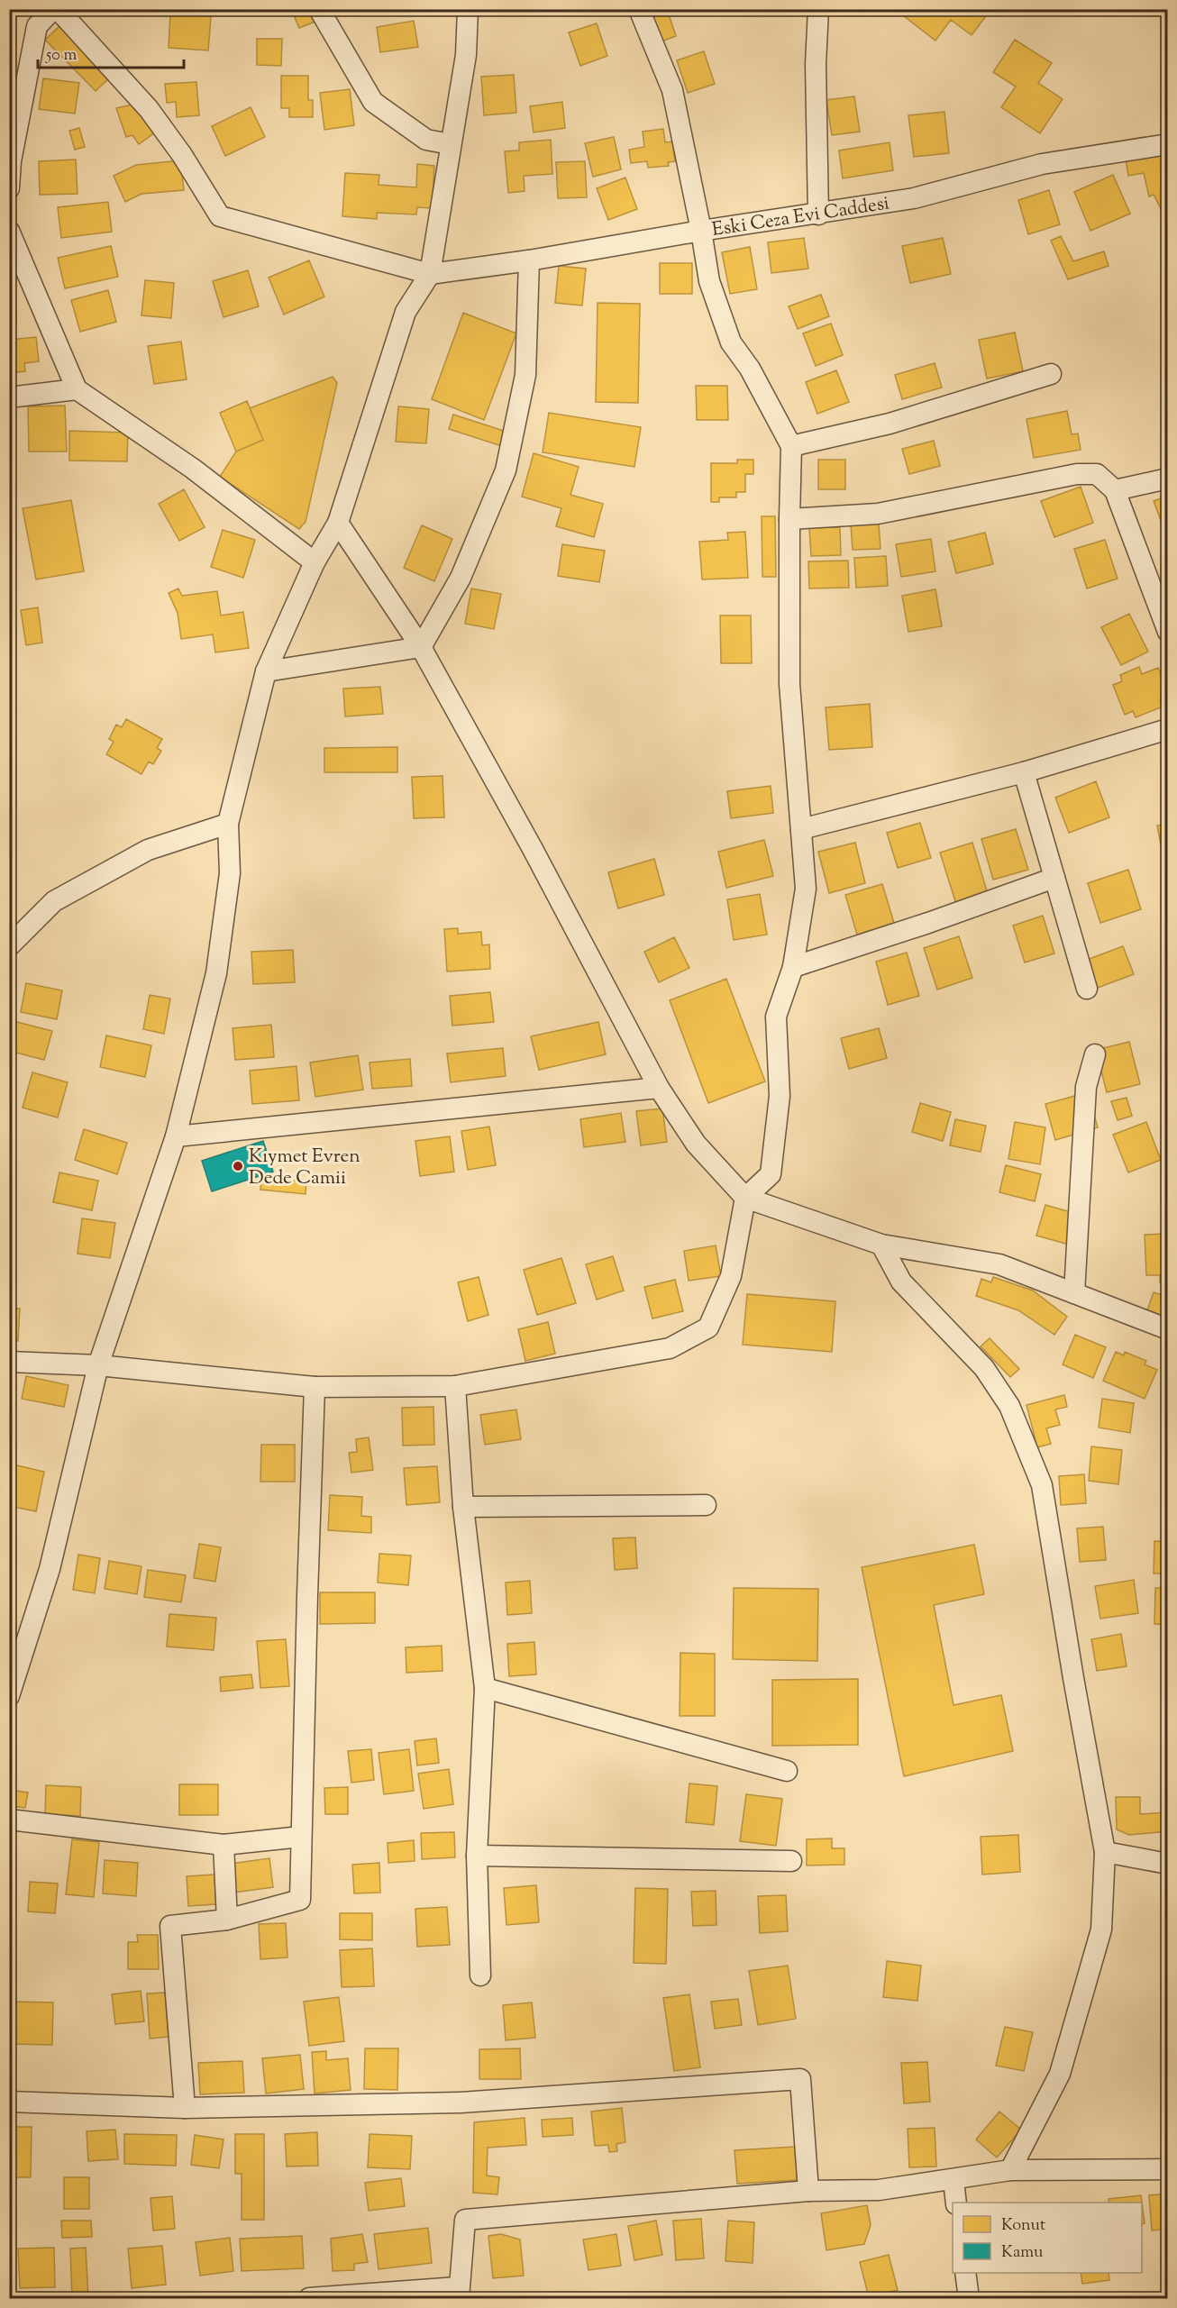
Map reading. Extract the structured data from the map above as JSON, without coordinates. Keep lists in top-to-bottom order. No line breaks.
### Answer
{"streets":{"street":["Eski Ceza Evi Caddesi"]},"places":["Kıymet Evren Dede Camii"],"legend":["Konut","Kamu"],"scale_bar":"50 m"}
